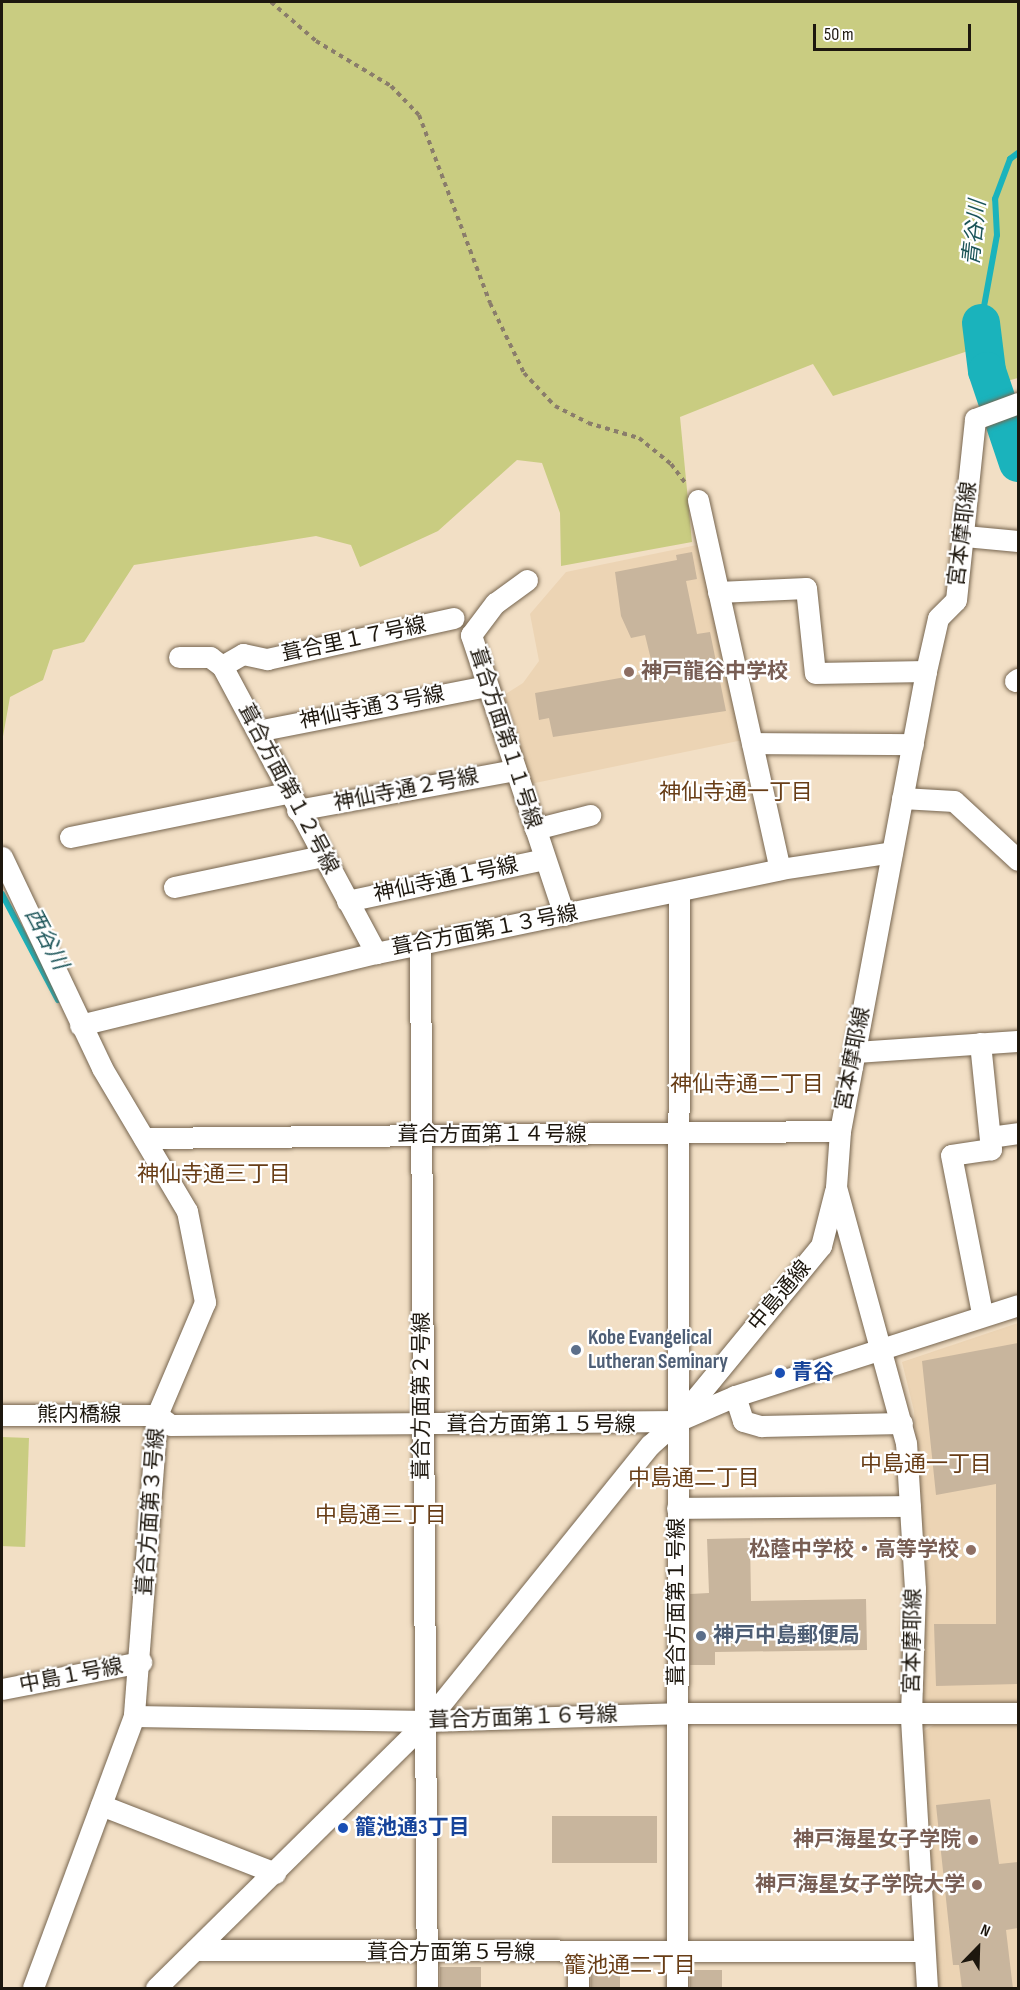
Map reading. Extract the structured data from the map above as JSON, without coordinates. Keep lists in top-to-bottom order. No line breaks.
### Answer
{"streets":{"street":["宮本摩耶線","葺合里１７号線","神仙寺通３号線","葺合方面第１１号線","葺合方面第１２号線","神仙寺通２号線","神仙寺通１号線","葺合方面第１３号線","葺合方面第１４号線","中島通線","葺合方面第２号線","熊内橋線","葺合方面第１５号線","葺合方面第３号線","葺合方面第１号線","中島１号線","葺合方面第１６号線","葺合方面第５号線"]},"crossings":[["宮本摩耶線","葺合方面第１３号線"],["宮本摩耶線","葺合方面第１４号線"],["宮本摩耶線","中島通線"],["宮本摩耶線","葺合方面第１６号線"],["宮本摩耶線","葺合方面第５号線"],["葺合里１７号線","葺合方面第１２号線"],["神仙寺通３号線","葺合方面第１１号線"],["神仙寺通３号線","葺合方面第１２号線"],["葺合方面第１１号線","神仙寺通２号線"],["葺合方面第１１号線","神仙寺通１号線"],["葺合方面第１１号線","葺合方面第１３号線"],["葺合方面第１２号線","神仙寺通２号線"],["葺合方面第１２号線","神仙寺通１号線"],["葺合方面第１２号線","葺合方面第１３号線"],["葺合方面第１３号線","葺合方面第２号線"],["葺合方面第１３号線","葺合方面第３号線"],["葺合方面第１３号線","葺合方面第１号線"],["葺合方面第１４号線","葺合方面第２号線"],["葺合方面第１４号線","葺合方面第３号線"],["葺合方面第１４号線","葺合方面第１号線"],["中島通線","葺合方面第１５号線"],["中島通線","葺合方面第１号線"],["葺合方面第２号線","葺合方面第１５号線"],["葺合方面第２号線","葺合方面第１６号線"],["葺合方面第２号線","葺合方面第５号線"],["熊内橋線","葺合方面第１５号線"],["熊内橋線","葺合方面第３号線"],["葺合方面第１５号線","葺合方面第３号線"],["葺合方面第１５号線","葺合方面第１号線"],["葺合方面第３号線","中島１号線"],["葺合方面第３号線","葺合方面第１６号線"],["葺合方面第１号線","葺合方面第１６号線"],["葺合方面第１号線","葺合方面第５号線"]],"districts":["神仙寺通一丁目","神仙寺通二丁目","神仙寺通三丁目","中島通一丁目","中島通二丁目","中島通三丁目","籠池通二丁目"],"water":["青谷川","西谷川"],"places":["神戸龍谷中学校","Kobe Evangelical Lutheran Seminary","青谷","松蔭中学校・高等学校","神戸中島郵便局","籠池通3丁目","神戸海星女子学院","神戸海星女子学院大学"],"scale_bar":"50 m","north":"top right"}
